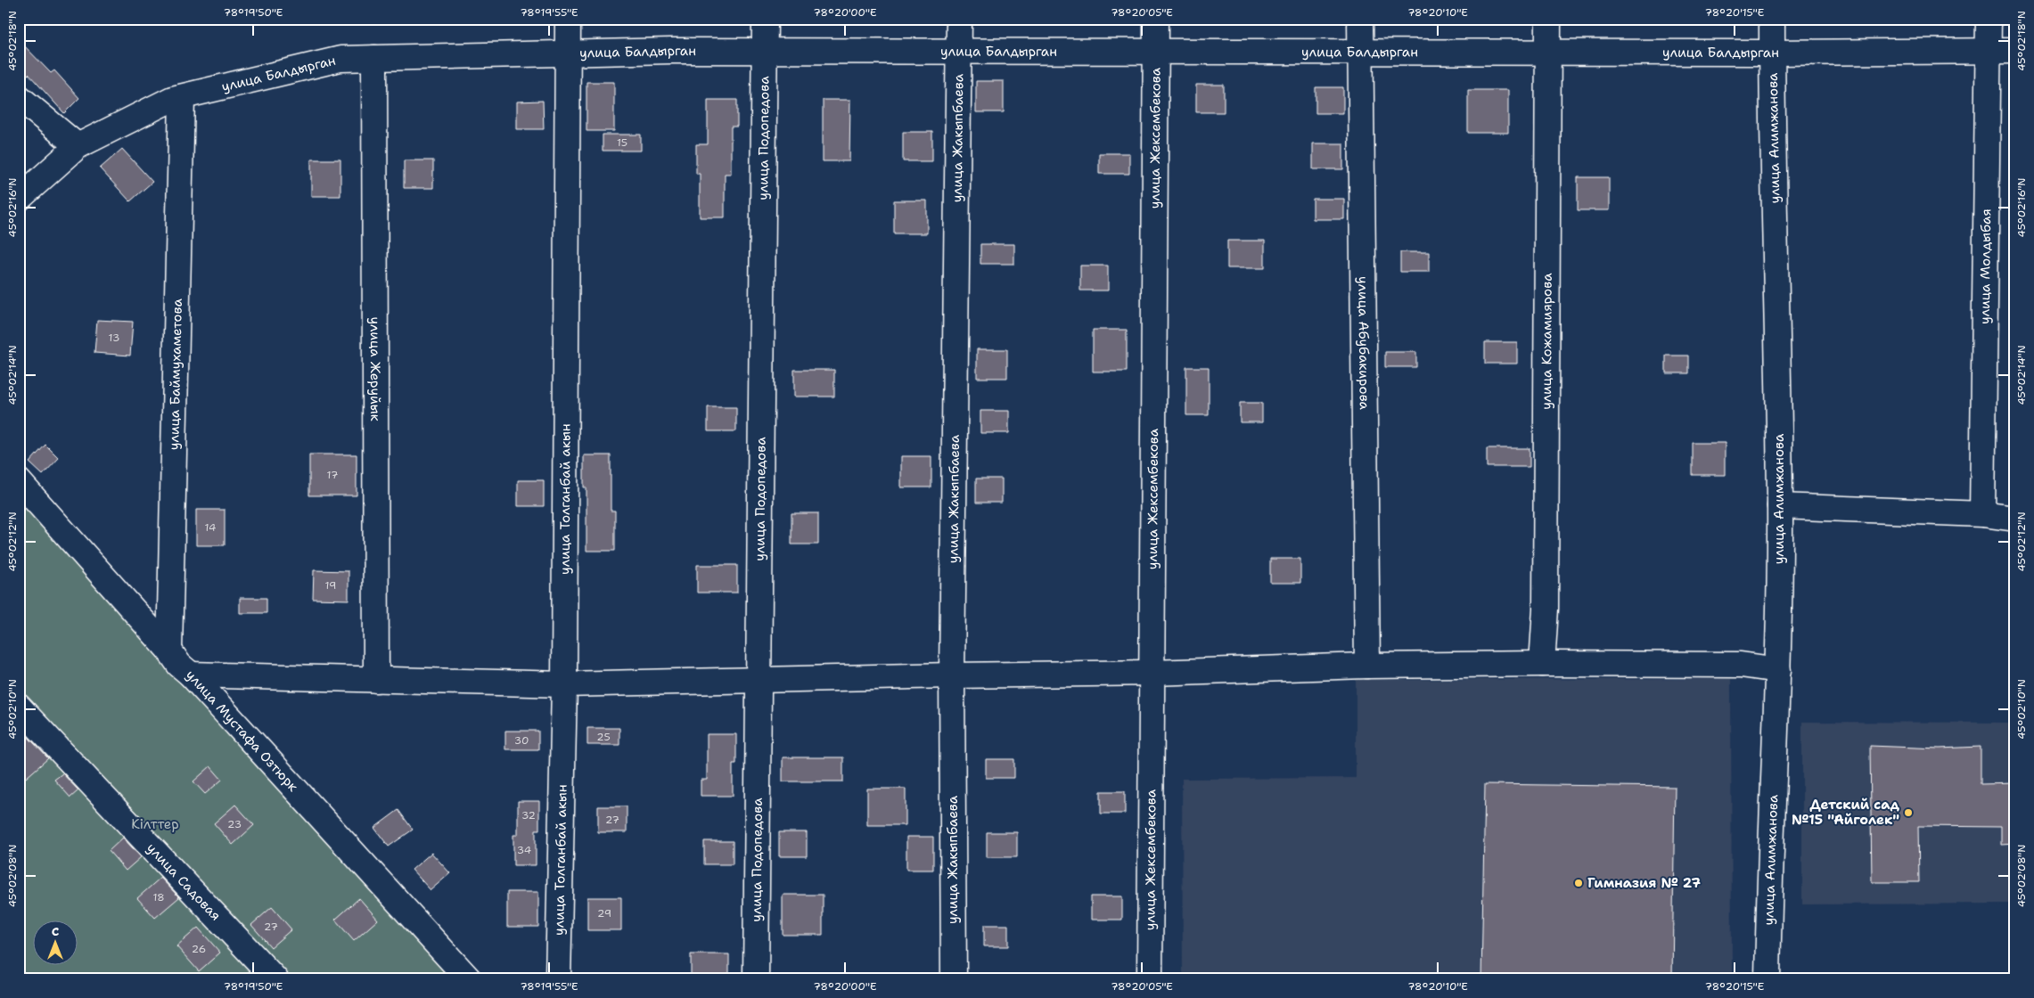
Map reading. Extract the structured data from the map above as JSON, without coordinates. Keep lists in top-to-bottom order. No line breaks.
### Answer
{"streets":{"street":["улица Балдырган","улица Подопедова","улица Жакыпбаева","улица Жексембекова","улица Алимжанова","улица Молдыбая","улица Кожамиярова","улица Абубакирова","улица Жеруйык","улица Баймухаметова","улица Толганбай акын","улица Мустафа Озтюрк","улица Садовая"]},"crossings":[["улица Балдырган","улица Подопедова"],["улица Балдырган","улица Жакыпбаева"],["улица Балдырган","улица Жексембекова"],["улица Балдырган","улица Алимжанова"],["улица Балдырган","улица Молдыбая"],["улица Балдырган","улица Кожамиярова"],["улица Балдырган","улица Абубакирова"],["улица Балдырган","улица Жеруйык"],["улица Балдырган","улица Баймухаметова"],["улица Балдырган","улица Толганбай акын"],["улица Баймухаметова","улица Мустафа Озтюрк"]],"parks":["Кілттер"],"places":["Детский сад №15 \"Айголек\"","Гимназия № 27"],"house_numbers":["15","13","17","14","19","25","30","32","27","23","34","18","29","27","26"],"north":"top","coordinates":["78°19'50\"E","78°19'55\"E","78°20'00\"E","78°20'05\"E","78°20'10\"E","78°20'15\"E","45°02'18\"N","45°02'16\"N","45°02'14\"N","45°02'12\"N","45°02'10\"N","45°02'08\"N"]}
